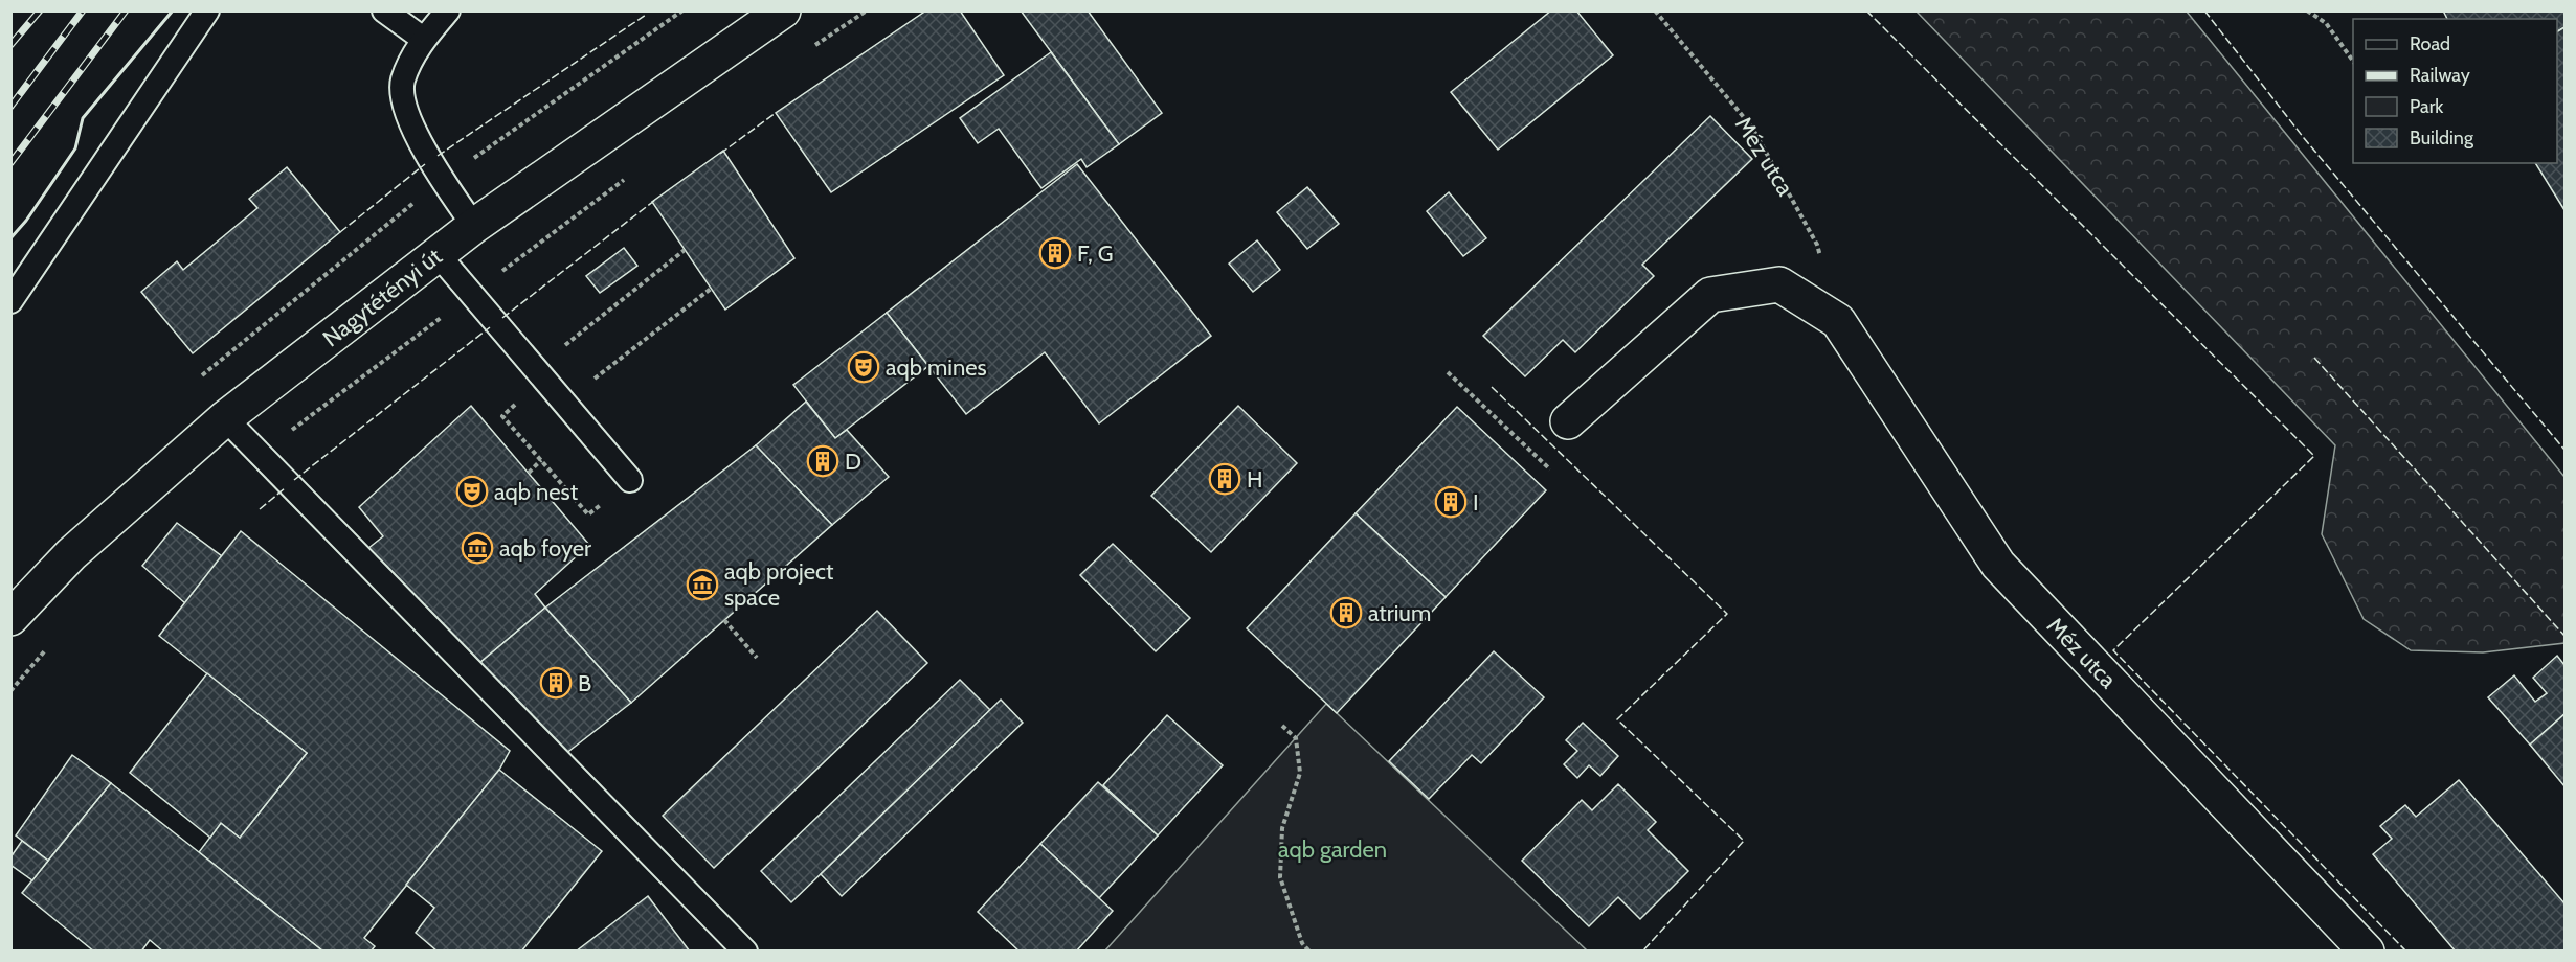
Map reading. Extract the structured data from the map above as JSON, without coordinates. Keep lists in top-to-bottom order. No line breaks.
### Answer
{"streets":{"street":["Méz utca","Nagytétényi út"]},"parks":["aqb garden"],"places":{"building":["F, G","D","H","I","atrium","B"],"theatre":["aqb mines","aqb nest"],"museum":["aqb foyer","aqb project space"]},"legend":["Road","Railway","Park","Building"]}
